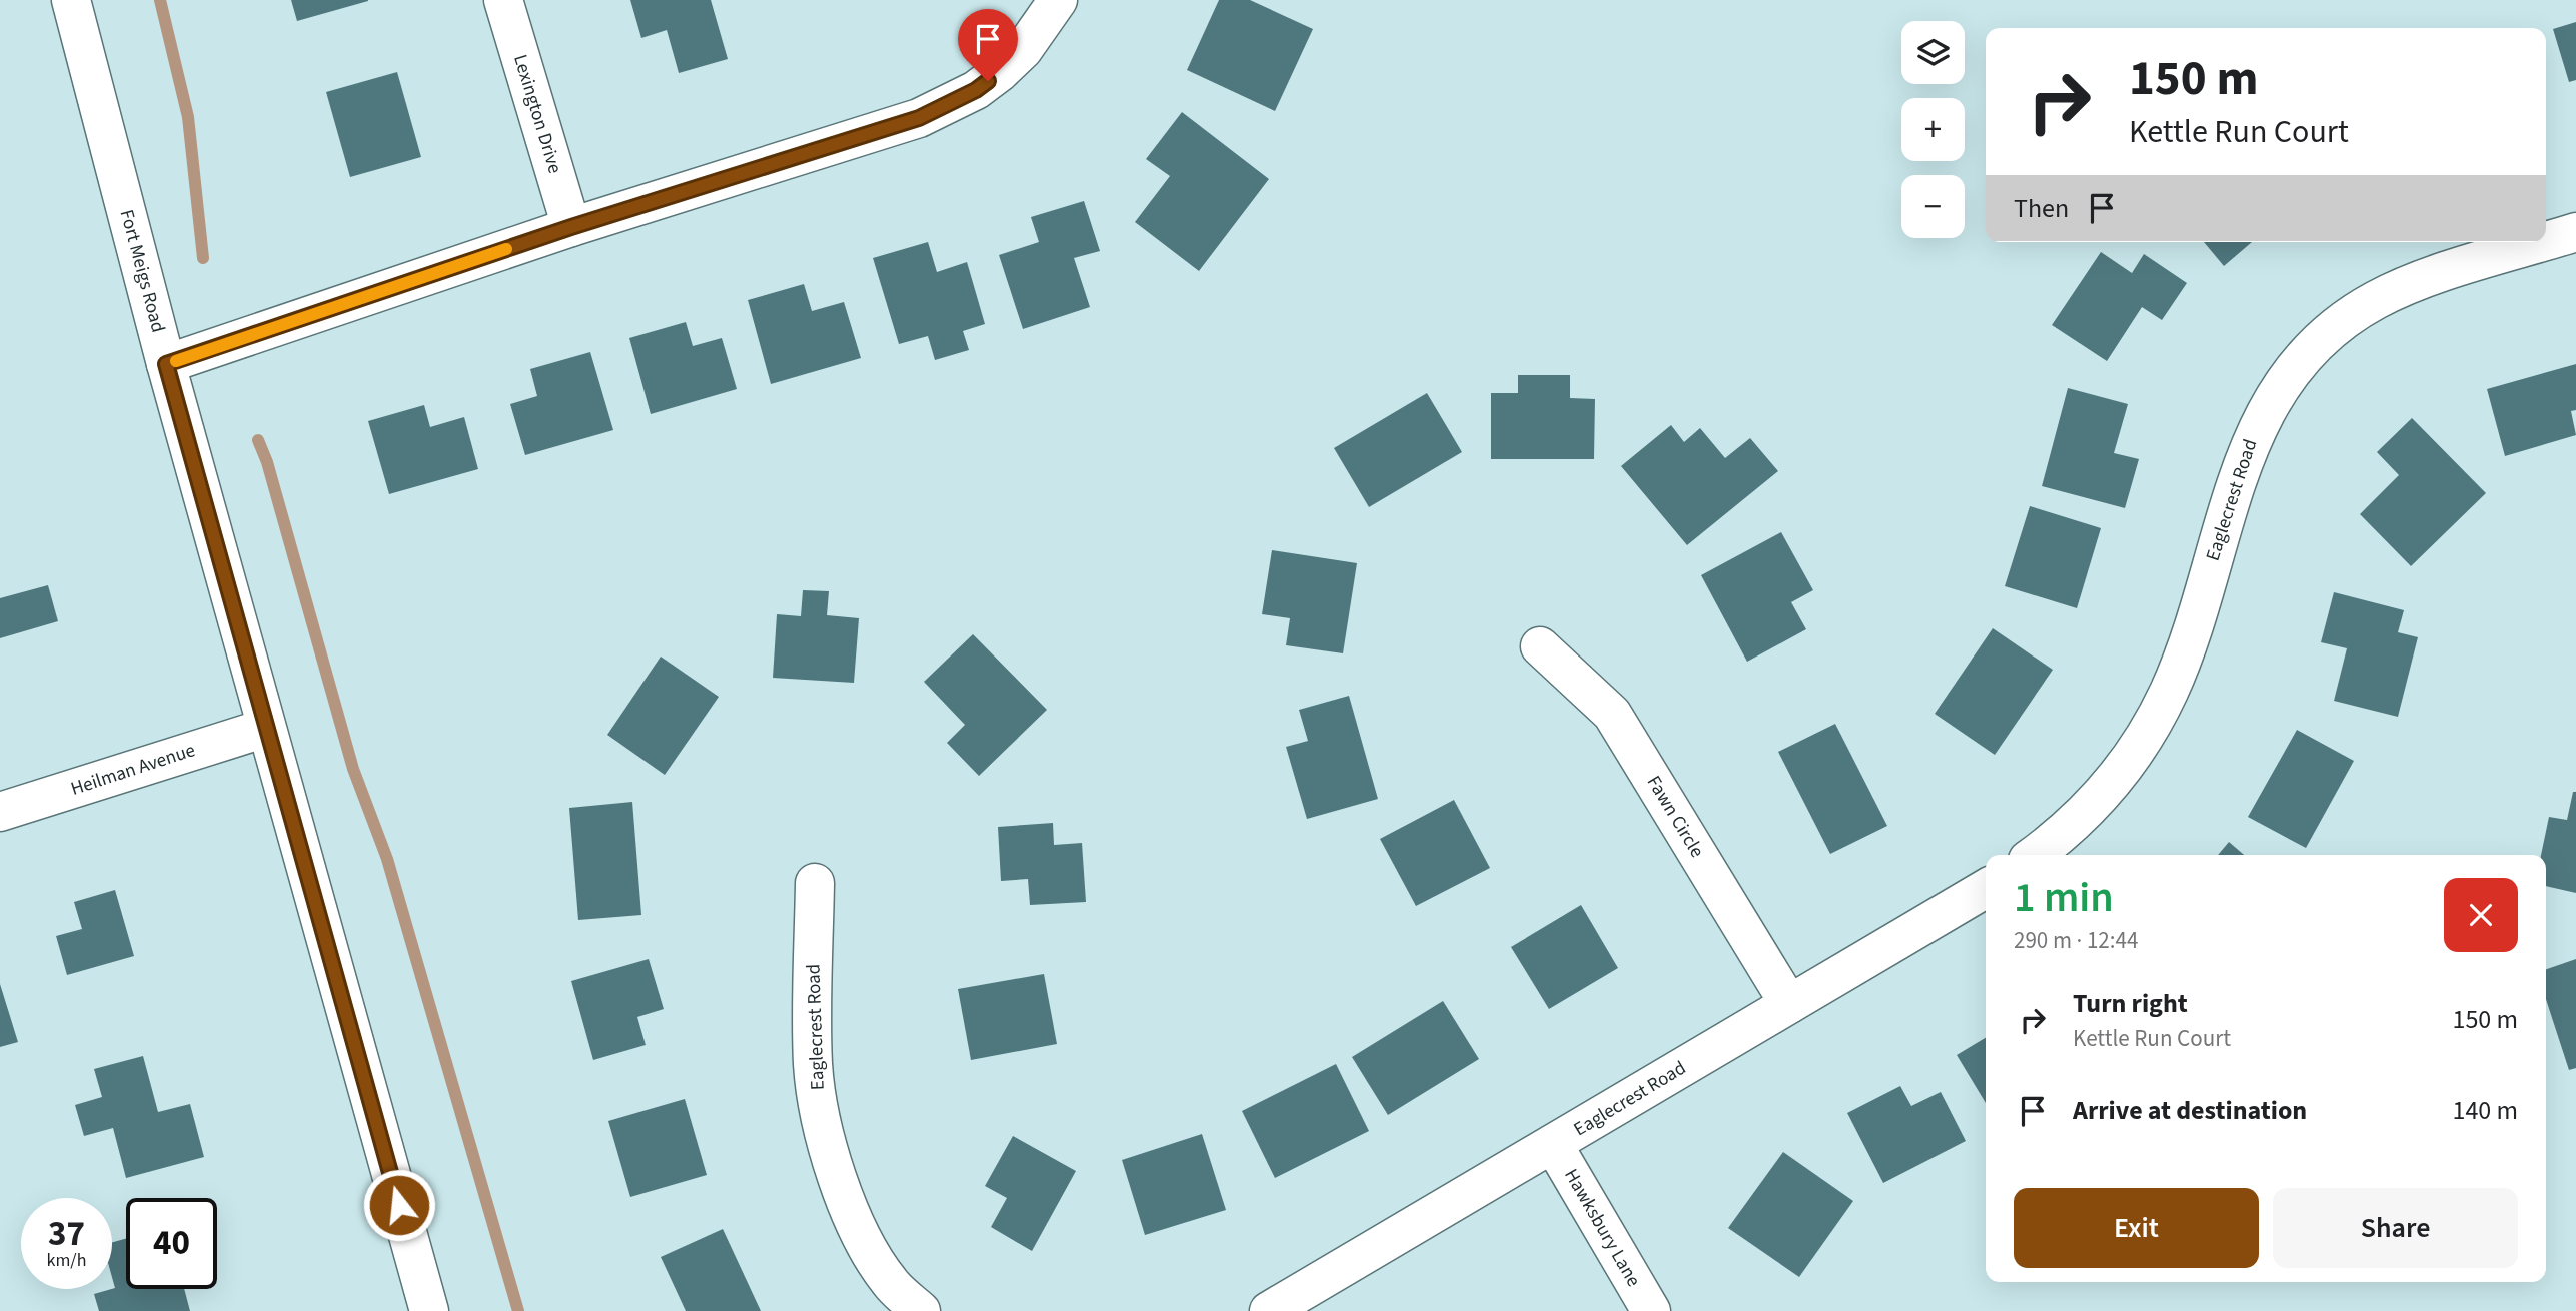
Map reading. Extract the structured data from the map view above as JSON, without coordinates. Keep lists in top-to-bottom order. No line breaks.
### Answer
{"streets":{"street":["Lexington Drive","Fort Meigs Road","Eaglecrest Road","Heilman Avenue","Fawn Circle","Hawksbury Lane"]},"crossings":[["Fort Meigs Road","Heilman Avenue"],["Eaglecrest Road","Fawn Circle"],["Eaglecrest Road","Hawksbury Lane"]],"page":{"map_buttons":["+","−"],"turn":["150 m","Kettle Run Court"],"then":"Then","heading":["1 min","290 m · 12:44"],"list":[{"name":"Turn right","note":"Kettle Run Court","value":"150 m"},{"name":"Arrive at destination","value":"140 m"}],"buttons":["Exit","Share"],"speed":"37 km/h","limit":"40"}}
